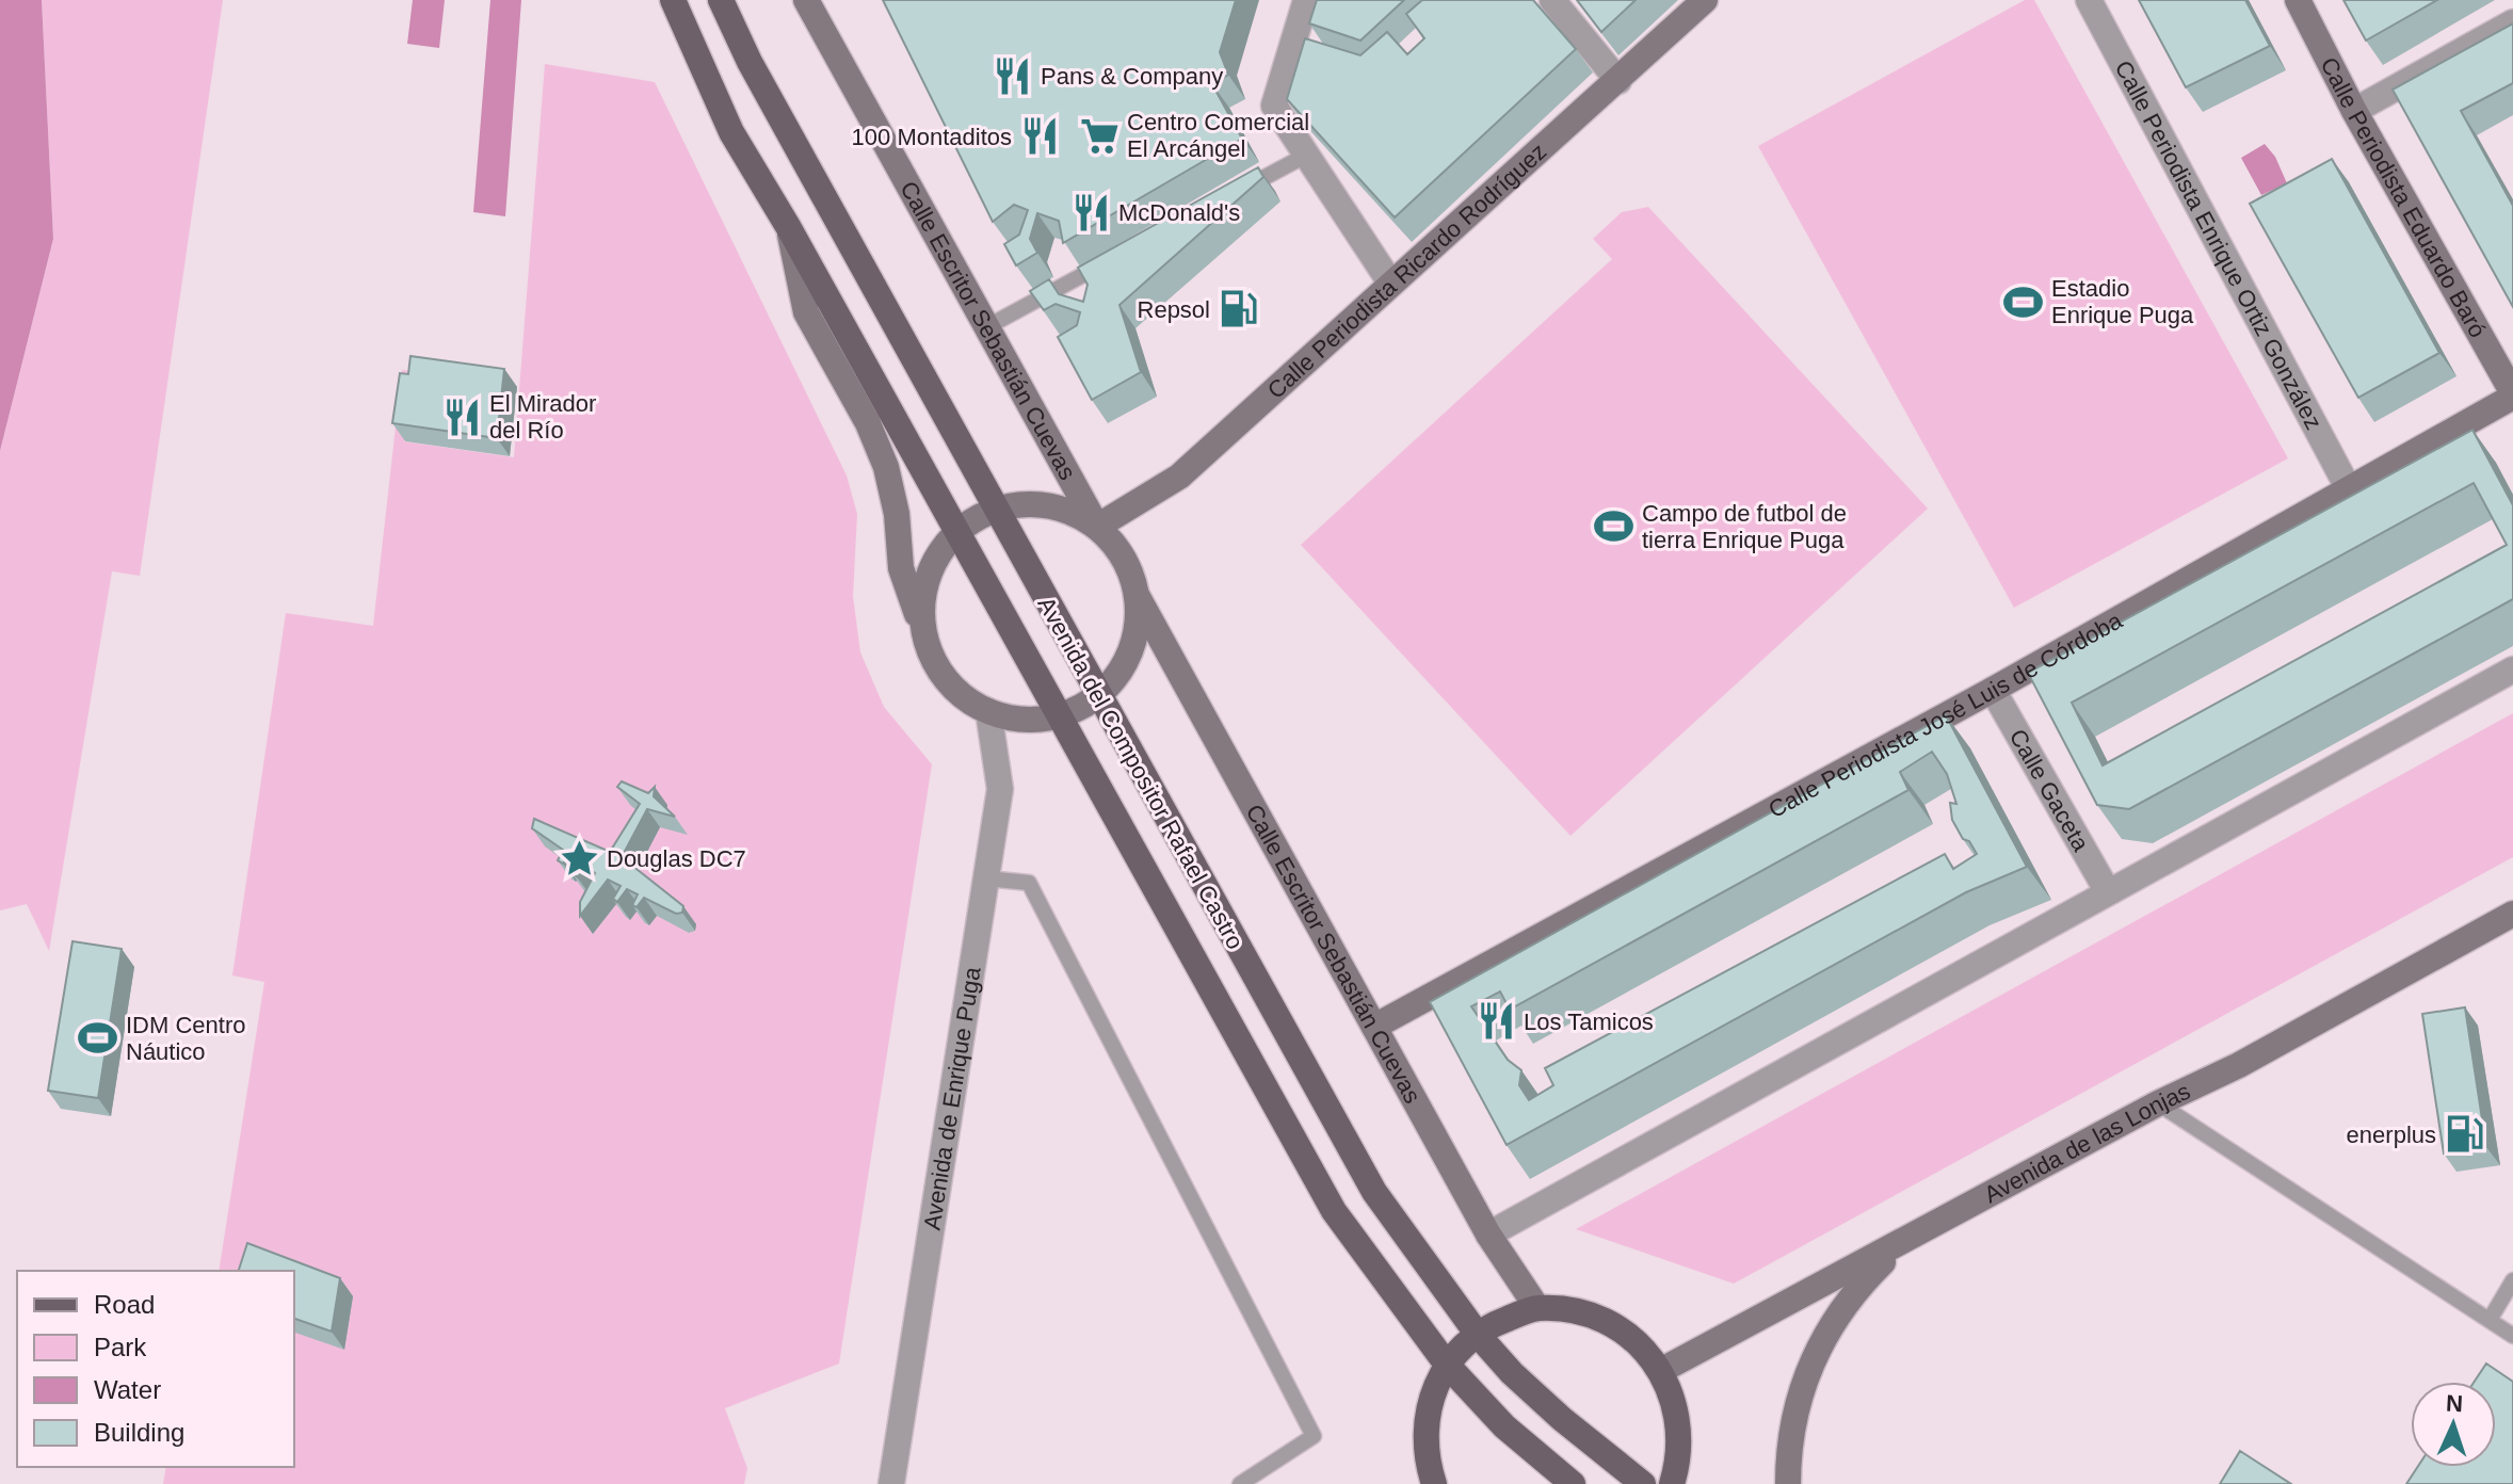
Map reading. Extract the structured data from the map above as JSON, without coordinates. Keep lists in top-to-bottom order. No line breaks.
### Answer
{"streets":{"main road":["Avenida del Compositor Rafael Castro"],"street":["Calle Periodista Eduardo Baró","Calle Periodista Enrique Ortiz González","Calle Periodista Ricardo Rodríguez","Calle Escritor Sebastián Cuevas","Calle Periodista José Luis de Córdoba","Calle Gaceta","Avenida de Enrique Puga","Avenida de las Lonjas"]},"crossings":[["Calle Periodista Eduardo Baró","Calle Periodista José Luis de Córdoba"],["Calle Periodista Enrique Ortiz González","Calle Periodista José Luis de Córdoba"],["Calle Periodista Ricardo Rodríguez","Calle Escritor Sebastián Cuevas"],["Calle Escritor Sebastián Cuevas","Calle Periodista José Luis de Córdoba"],["Calle Periodista José Luis de Córdoba","Calle Gaceta"],["Avenida del Compositor Rafael Castro","Avenida de Enrique Puga"]],"places":{"restaurant":["Pans & Company","100 Montaditos","McDonald's","El Mirador del Río","Los Tamicos"],"supermarket":["Centro Comercial El Arcángel"],"sports":["Estadio Enrique Puga","Campo de futbol de tierra Enrique Puga","IDM Centro Náutico"],"fuel station":["Repsol","enerplus"],"place":["Douglas DC7"]},"legend":["Road","Park","Water","Building"],"north":"top"}
